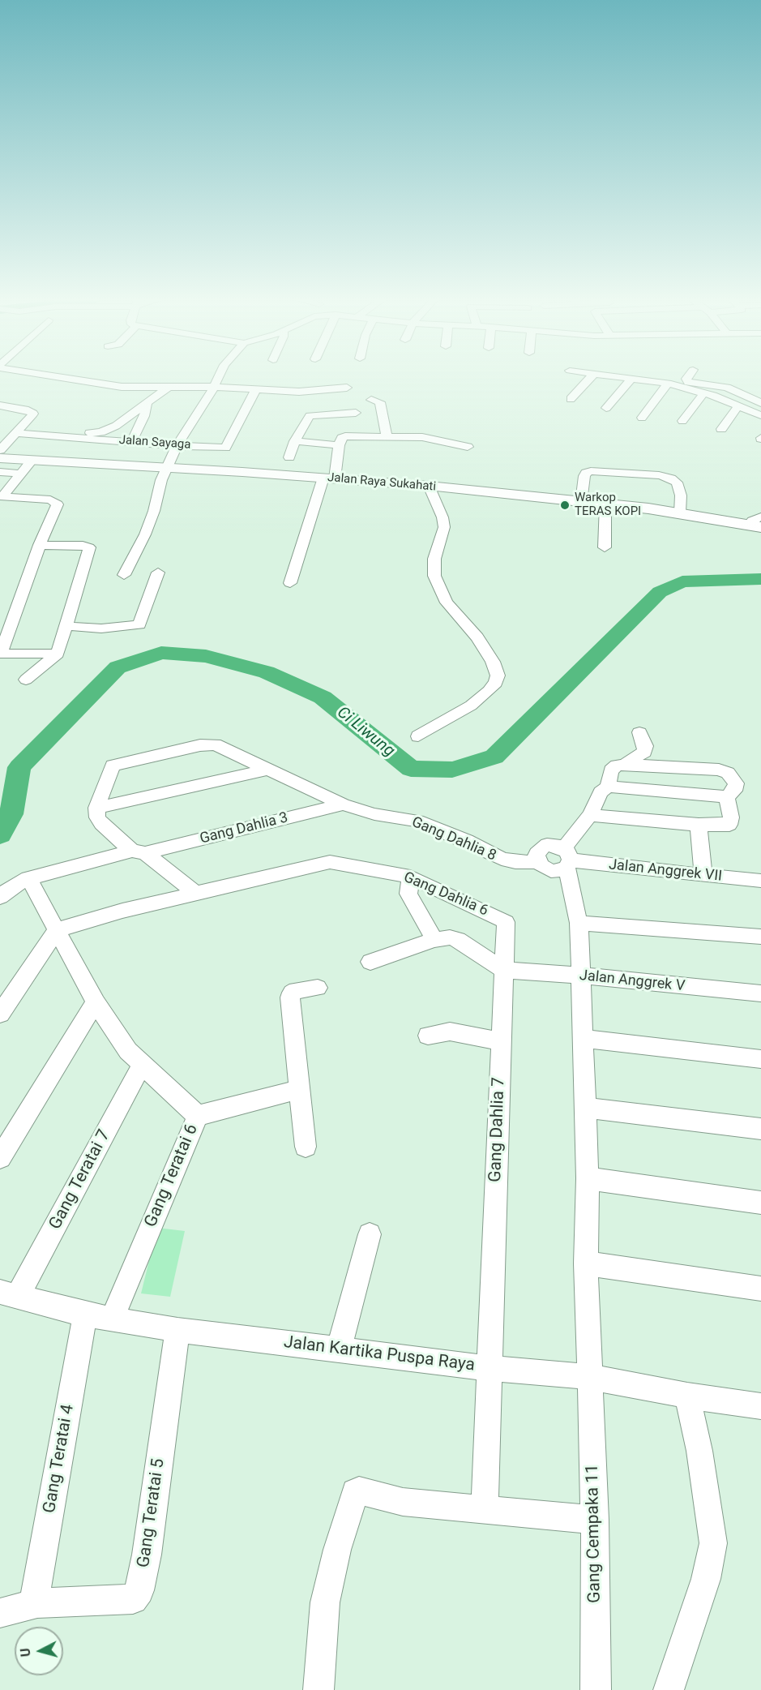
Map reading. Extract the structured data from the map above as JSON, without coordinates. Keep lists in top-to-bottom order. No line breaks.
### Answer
{"streets":{"main road":["Jalan Raya Sukahati"],"street":["Jalan Sayaga","Gang Dahlia 3","Gang Dahlia 8","Jalan Anggrek VII","Gang Dahlia 6","Jalan Anggrek V","Gang Dahlia 7","Gang Teratai 6","Gang Teratai 7","Jalan Kartika Puspa Raya","Gang Teratai 4","Gang Teratai 5","Gang Cempaka 11"]},"crossings":[["Gang Dahlia 3","Gang Dahlia 8"],["Gang Dahlia 3","Gang Teratai 6"],["Gang Dahlia 8","Jalan Anggrek VII"],["Gang Dahlia 8","Gang Cempaka 11"],["Jalan Anggrek VII","Gang Cempaka 11"],["Gang Dahlia 6","Jalan Anggrek V"],["Gang Dahlia 6","Gang Dahlia 7"],["Gang Dahlia 6","Gang Teratai 6"],["Jalan Anggrek V","Gang Dahlia 7"],["Jalan Anggrek V","Gang Cempaka 11"],["Gang Dahlia 7","Jalan Kartika Puspa Raya"],["Gang Teratai 6","Gang Teratai 7"],["Gang Teratai 6","Jalan Kartika Puspa Raya"],["Gang Teratai 7","Jalan Kartika Puspa Raya"],["Jalan Kartika Puspa Raya","Gang Teratai 4"],["Jalan Kartika Puspa Raya","Gang Teratai 5"],["Jalan Kartika Puspa Raya","Gang Cempaka 11"],["Gang Teratai 4","Gang Teratai 5"]],"water":["Ci Liwung"],"places":["Warkop TERAS KOPI"],"north":"left"}
